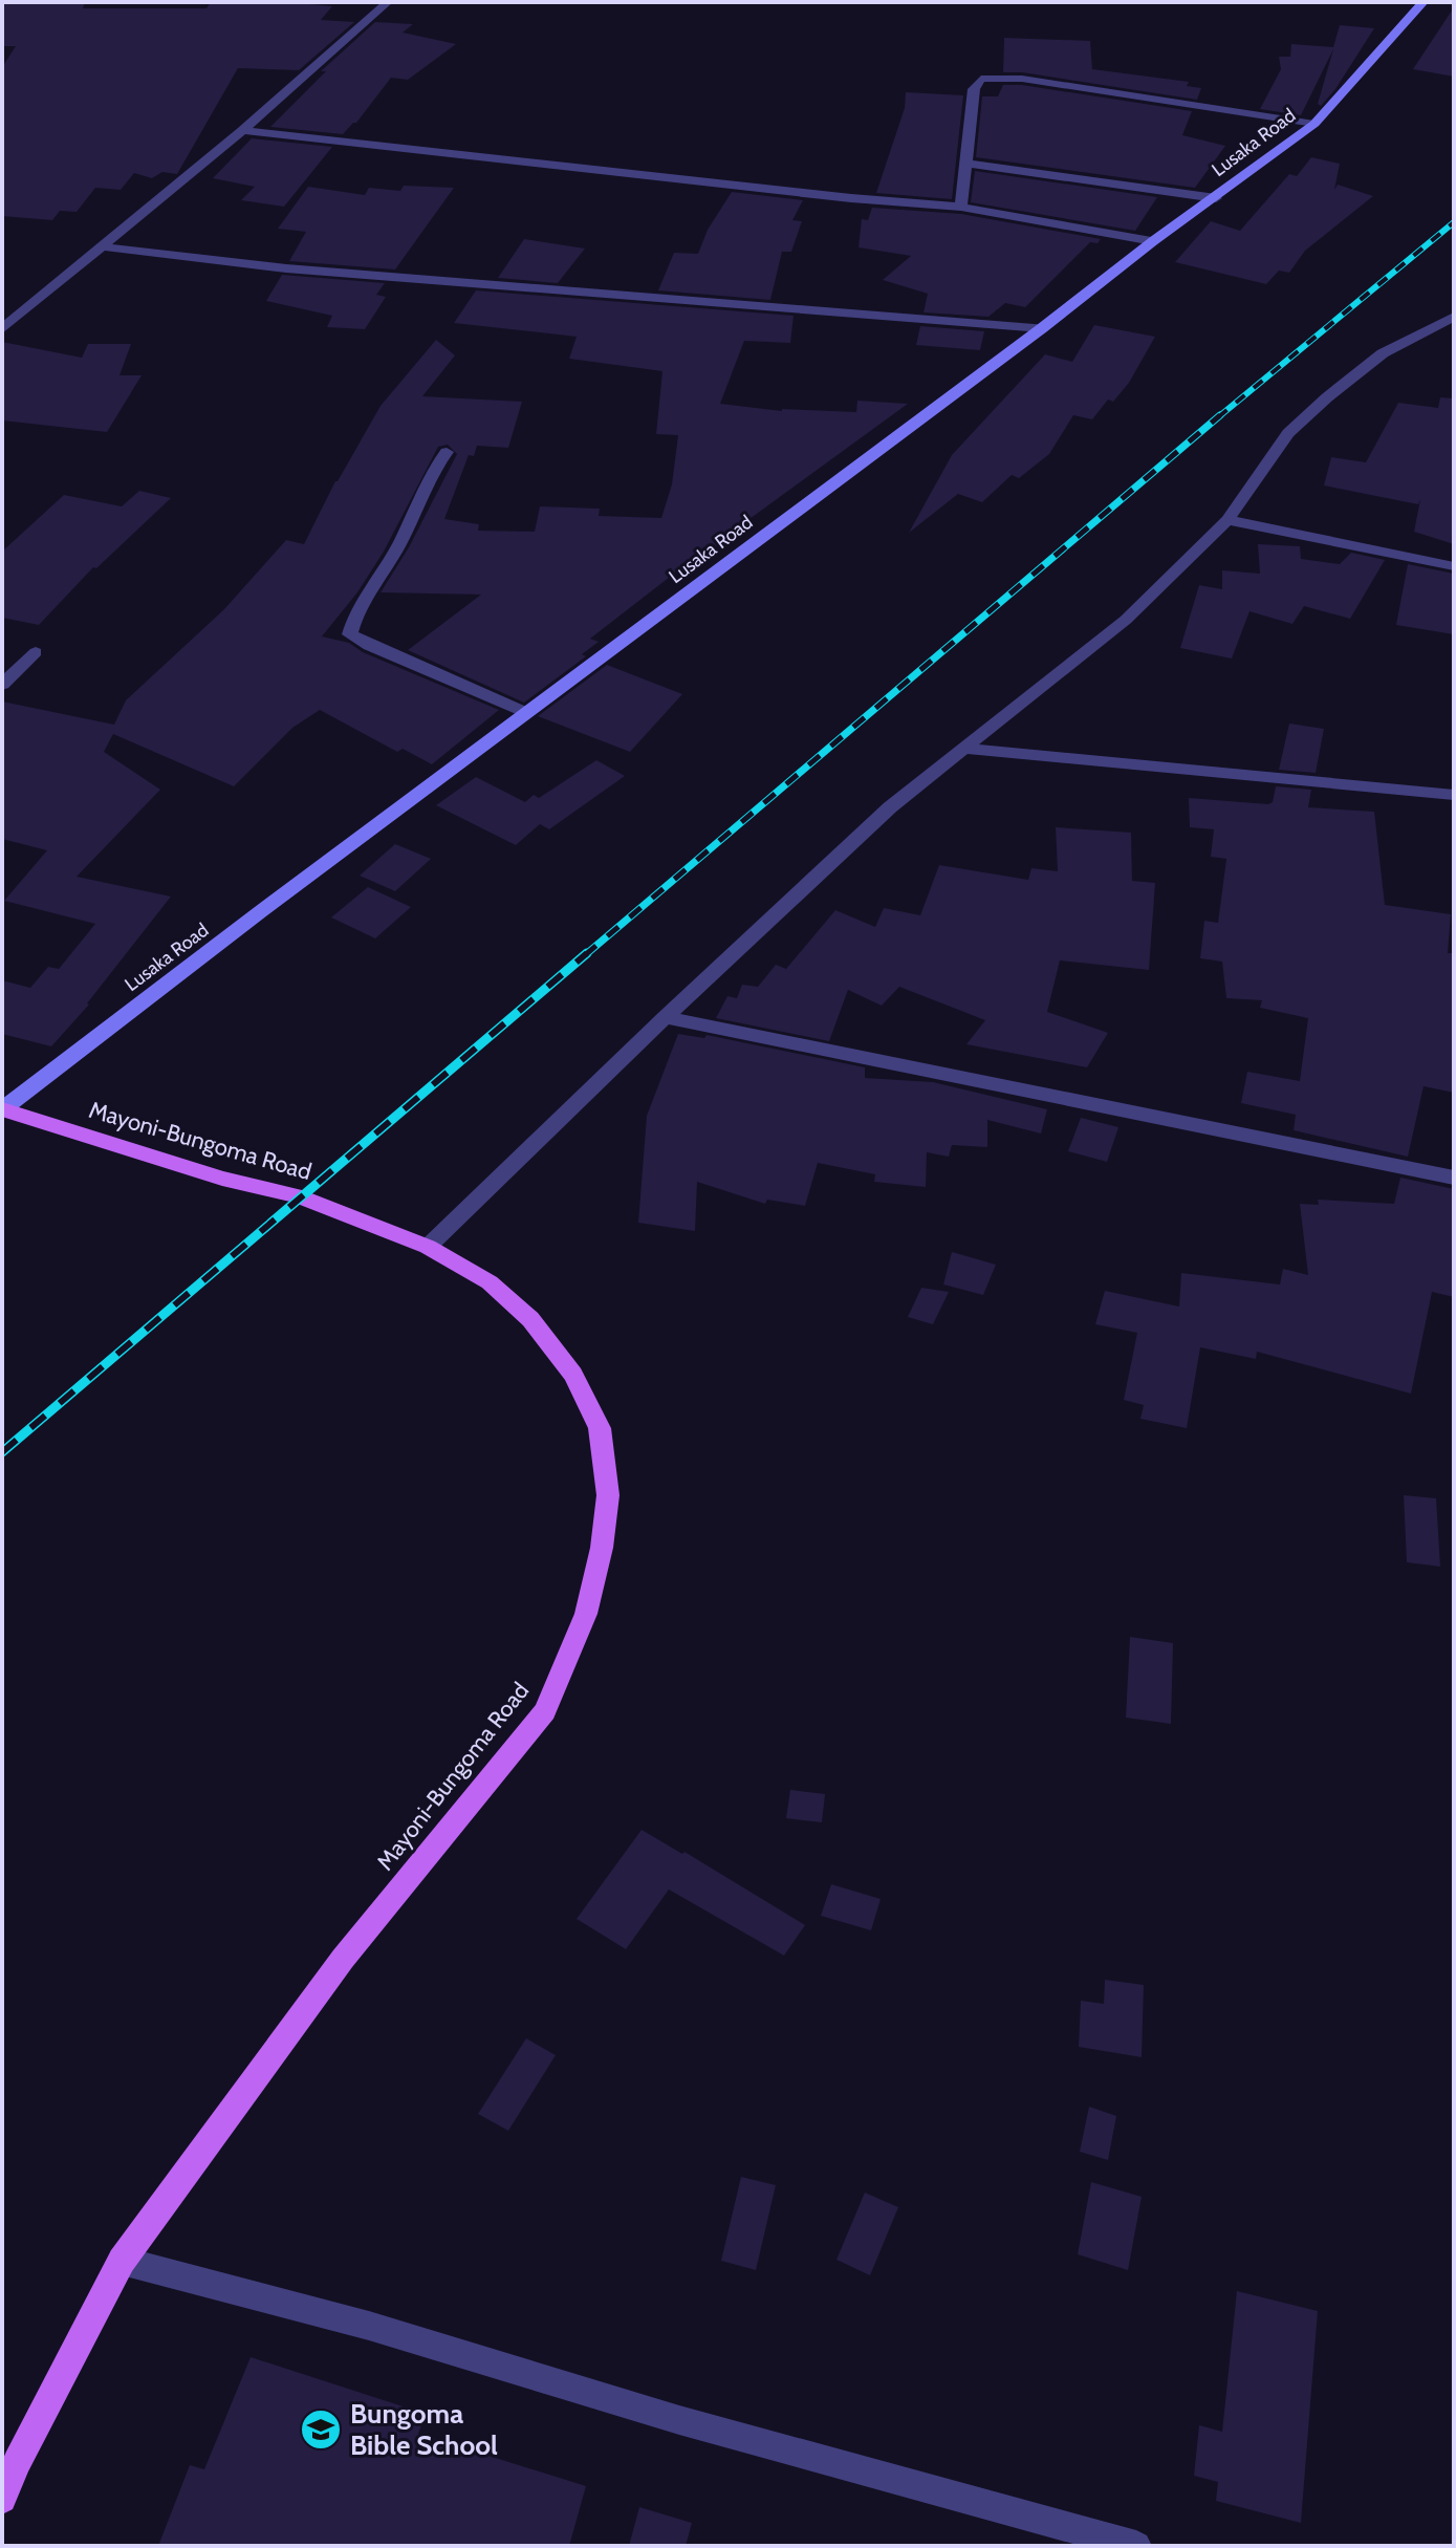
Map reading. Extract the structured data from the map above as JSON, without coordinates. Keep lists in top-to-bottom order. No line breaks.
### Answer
{"streets":{"main road":["Mayoni-Bungoma Road"],"street":["Lusaka Road"]},"crossings":[["Lusaka Road","Mayoni-Bungoma Road"]],"places":{"school or university":["Bungoma Bible School"]}}
